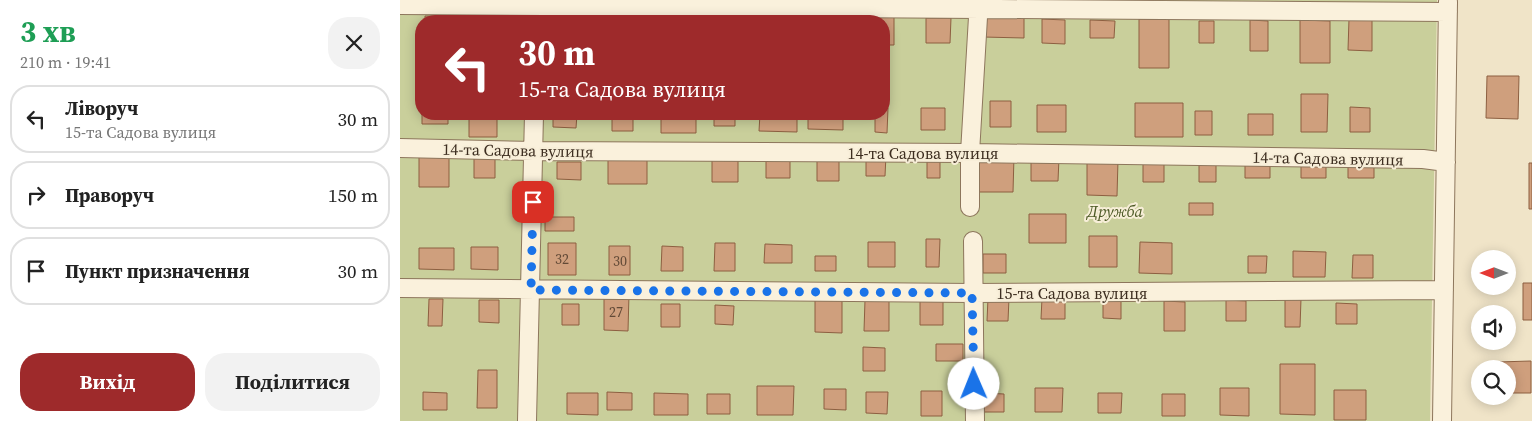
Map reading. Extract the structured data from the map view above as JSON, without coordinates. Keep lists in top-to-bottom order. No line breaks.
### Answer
{"streets":{"street":["14-та Садова вулиця","15-та Садова вулиця"]},"parks":["Дружба"],"house_numbers":["32","30","27"],"north":"left","page":{"heading":["3 хв","210 m · 19:41"],"turn":["30 m","15-та Садова вулиця"],"list":[{"name":"Ліворуч","note":"15-та Садова вулиця","value":"30 m"},{"name":"Праворуч","value":"150 m"},{"name":"Пункт призначення","value":"30 m"}],"buttons":["Вихід","Поділитися"]}}
